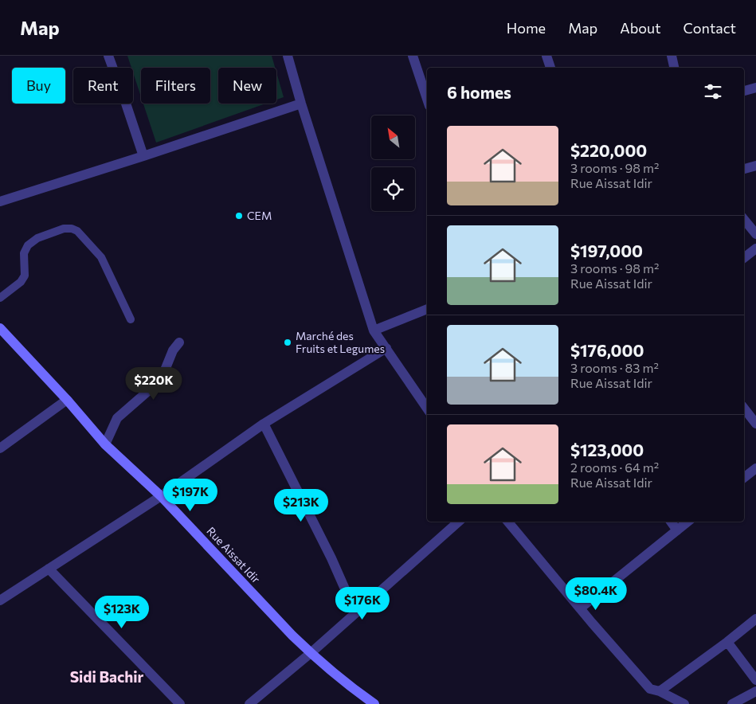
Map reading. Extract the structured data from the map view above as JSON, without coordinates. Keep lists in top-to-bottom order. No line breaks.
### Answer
{"streets":{"street":["Rue Aissat Idir"]},"districts":["Sidi Bachir"],"places":["CEM","Marché des Fruits et Legumes"],"north":"top left","page":{"header":"Map","nav":["Home","Map","About","Contact"],"chip":["Buy","Rent","Filters","New"],"heading":"6 homes","list":[{"name":"$220,000","note":"3 rooms · 98 m² · Rue Aissat Idir"},{"name":"$197,000","note":"3 rooms · 98 m² · Rue Aissat Idir"},{"name":"$176,000","note":"3 rooms · 83 m² · Rue Aissat Idir"},{"name":"$123,000","note":"2 rooms · 64 m² · Rue Aissat Idir"}],"price":["$220K","$197K","$213K","$80.4K","$176K","$123K"]}}
